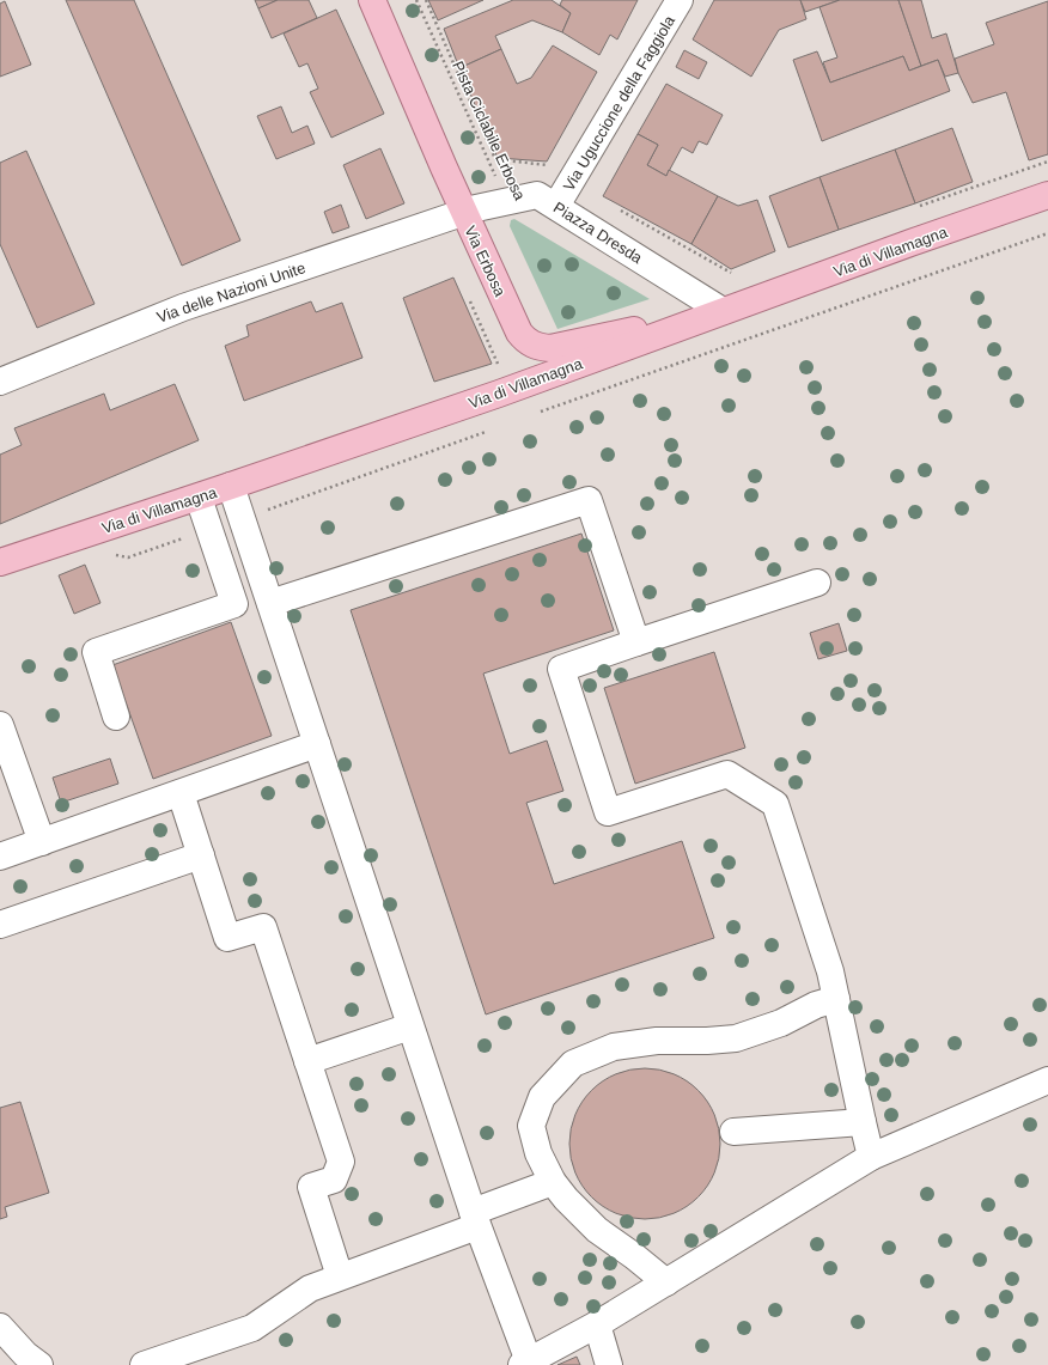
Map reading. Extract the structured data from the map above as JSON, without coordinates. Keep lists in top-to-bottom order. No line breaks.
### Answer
{"streets":{"main road":["Via di Villamagna","Via Erbosa"],"street":["Via Uguccione della Faggiola","Piazza Dresda","Via delle Nazioni Unite"],"path":["Pista Ciclabile Erbosa"]},"crossings":[["Via Uguccione della Faggiola","Piazza Dresda"],["Pista Ciclabile Erbosa","Piazza Dresda"],["Piazza Dresda","Via di Villamagna"],["Piazza Dresda","Via Erbosa"],["Piazza Dresda","Via delle Nazioni Unite"],["Via di Villamagna","Via Erbosa"],["Via Erbosa","Via delle Nazioni Unite"]]}
